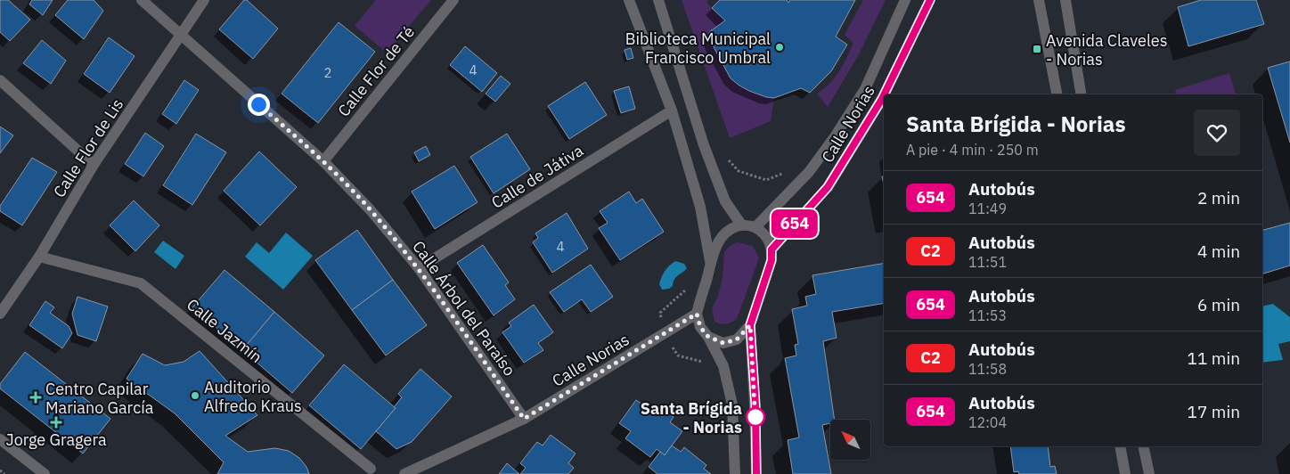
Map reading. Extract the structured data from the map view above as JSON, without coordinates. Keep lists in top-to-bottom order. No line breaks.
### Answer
{"streets":{"street":["Calle Flor de Té","Calle Norias","Calle Flor de Lis","Calle de Játiva","Calle Árbol del Paraíso","Calle Jazmín"]},"crossings":[["Calle Flor de Té","Calle Árbol del Paraíso"],["Calle Norias","Calle Árbol del Paraíso"],["Calle Flor de Lis","Calle Árbol del Paraíso"],["Calle Flor de Lis","Calle Jazmín"],["Calle de Játiva","Calle Árbol del Paraíso"]],"places":{"other":["Biblioteca Municipal Francisco Umbral","Auditorio Alfredo Kraus","Santa Brígida - Norias"],"transit":["Avenida Claveles - Norias"],"health":["Centro Capilar Mariano García","Jorge Gragera"]},"lines":["bus line 654"],"house_numbers":["4","2","4"],"north":"top left","page":{"on_map":"654","heading":["Santa Brígida - Norias","A pie · 4 min · 250 m"],"list":[{"mark":"654","name":"Autobús","note":"11:49","value":"2 min"},{"mark":"C2","name":"Autobús","note":"11:51","value":"4 min"},{"mark":"654","name":"Autobús","note":"11:53","value":"6 min"},{"mark":"C2","name":"Autobús","note":"11:58","value":"11 min"},{"mark":"654","name":"Autobús","note":"12:04","value":"17 min"}]}}
